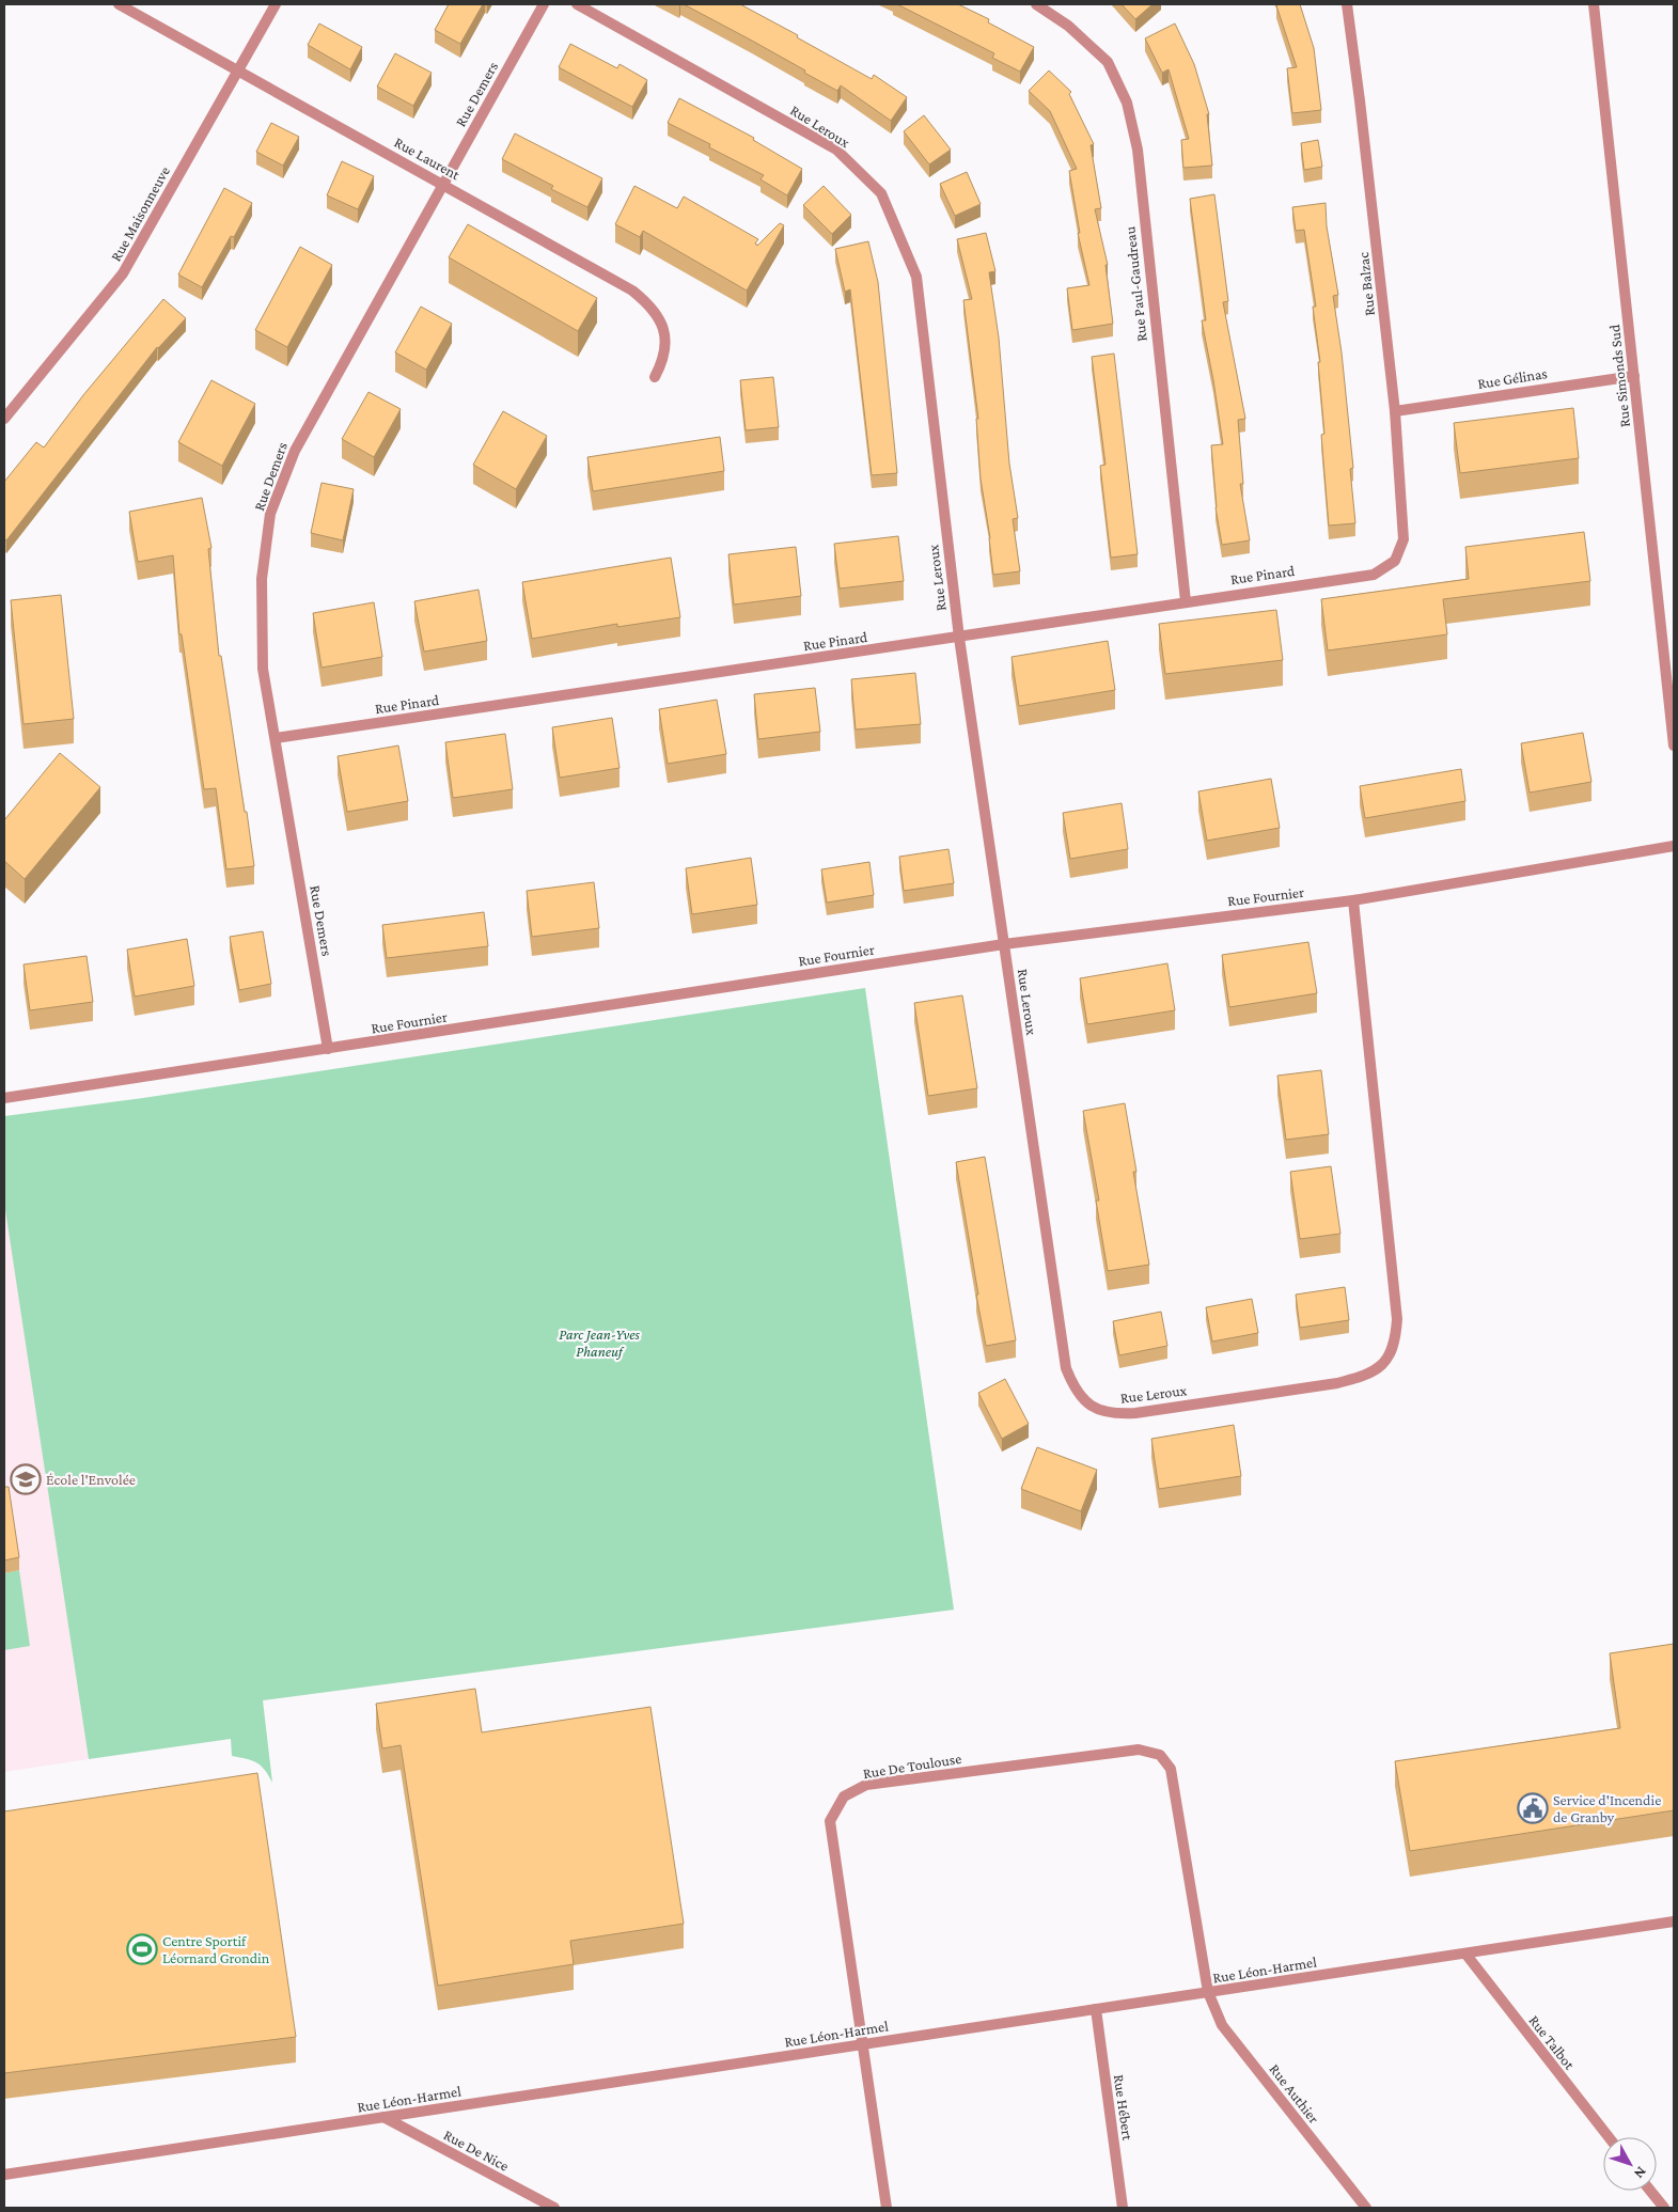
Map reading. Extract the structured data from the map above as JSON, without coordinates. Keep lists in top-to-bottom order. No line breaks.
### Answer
{"streets":{"street":["Rue Demers","Rue Leroux","Rue Laurent","Rue Maisonneuve","Rue Paul-Gaudreau","Rue Balzac","Rue Simonds Sud","Rue Gélinas","Rue Pinard","Rue Fournier","Rue De Toulouse","Rue Léon-Harmel","Rue Talbot","Rue Authier","Rue Hébert","Rue De Nice"]},"crossings":[["Rue Demers","Rue Laurent"],["Rue Demers","Rue Pinard"],["Rue Demers","Rue Fournier"],["Rue Leroux","Rue Pinard"],["Rue Leroux","Rue Fournier"],["Rue Laurent","Rue Maisonneuve"],["Rue Paul-Gaudreau","Rue Pinard"],["Rue Balzac","Rue Gélinas"],["Rue Balzac","Rue Pinard"],["Rue Simonds Sud","Rue Gélinas"],["Rue De Toulouse","Rue Léon-Harmel"],["Rue De Toulouse","Rue Authier"],["Rue Léon-Harmel","Rue Talbot"],["Rue Léon-Harmel","Rue Authier"],["Rue Léon-Harmel","Rue Hébert"],["Rue Léon-Harmel","Rue De Nice"]],"parks":["Parc Jean-Yves Phaneuf"],"places":{"school or university":["École l'Envolée"],"public building":["Service d'Incendie de Granby"],"sports":["Centre Sportif Léornard Grondin"]},"north":"bottom right"}
